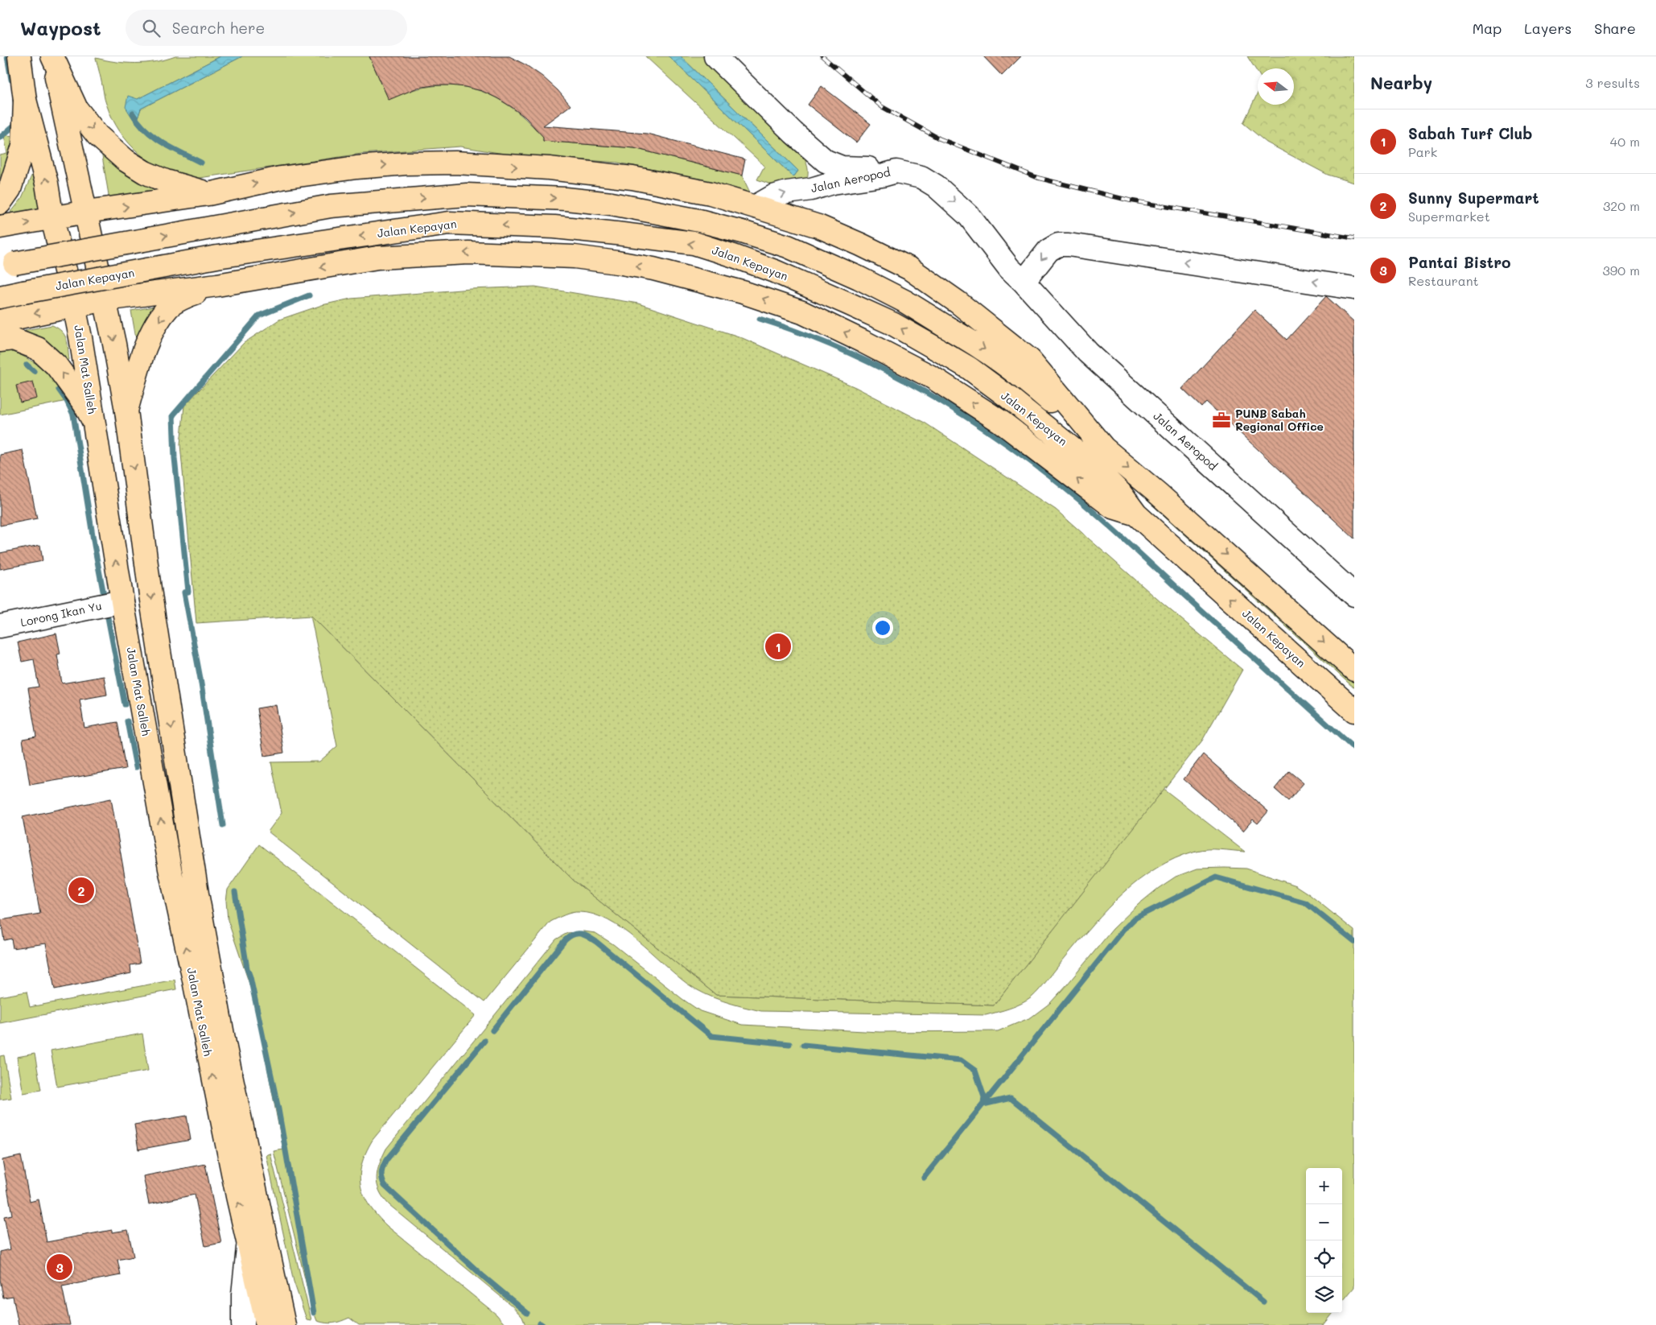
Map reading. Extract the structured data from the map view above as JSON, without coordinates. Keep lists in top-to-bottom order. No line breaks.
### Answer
{"streets":{"main road":["Jalan Kepayan","Jalan Mat Salleh"],"street":["Jalan Aeropod","Lorong Ikan Yu"]},"crossings":[["Jalan Mat Salleh","Lorong Ikan Yu"]],"places":{"office":["PUNB Sabah Regional Office"]},"north":"left","page":{"header":"Waypost","search":"Search here","nav":["Map","Layers","Share"],"heading":["Nearby","3 results"],"list":[{"mark":"1","name":"Sabah Turf Club","note":"Park","value":"40 m"},{"mark":"2","name":"Sunny Supermart","note":"Supermarket","value":"320 m"},{"mark":"3","name":"Pantai Bistro","note":"Restaurant","value":"390 m"}],"pins":["1","2","3"],"map_buttons":["+","−"]}}
